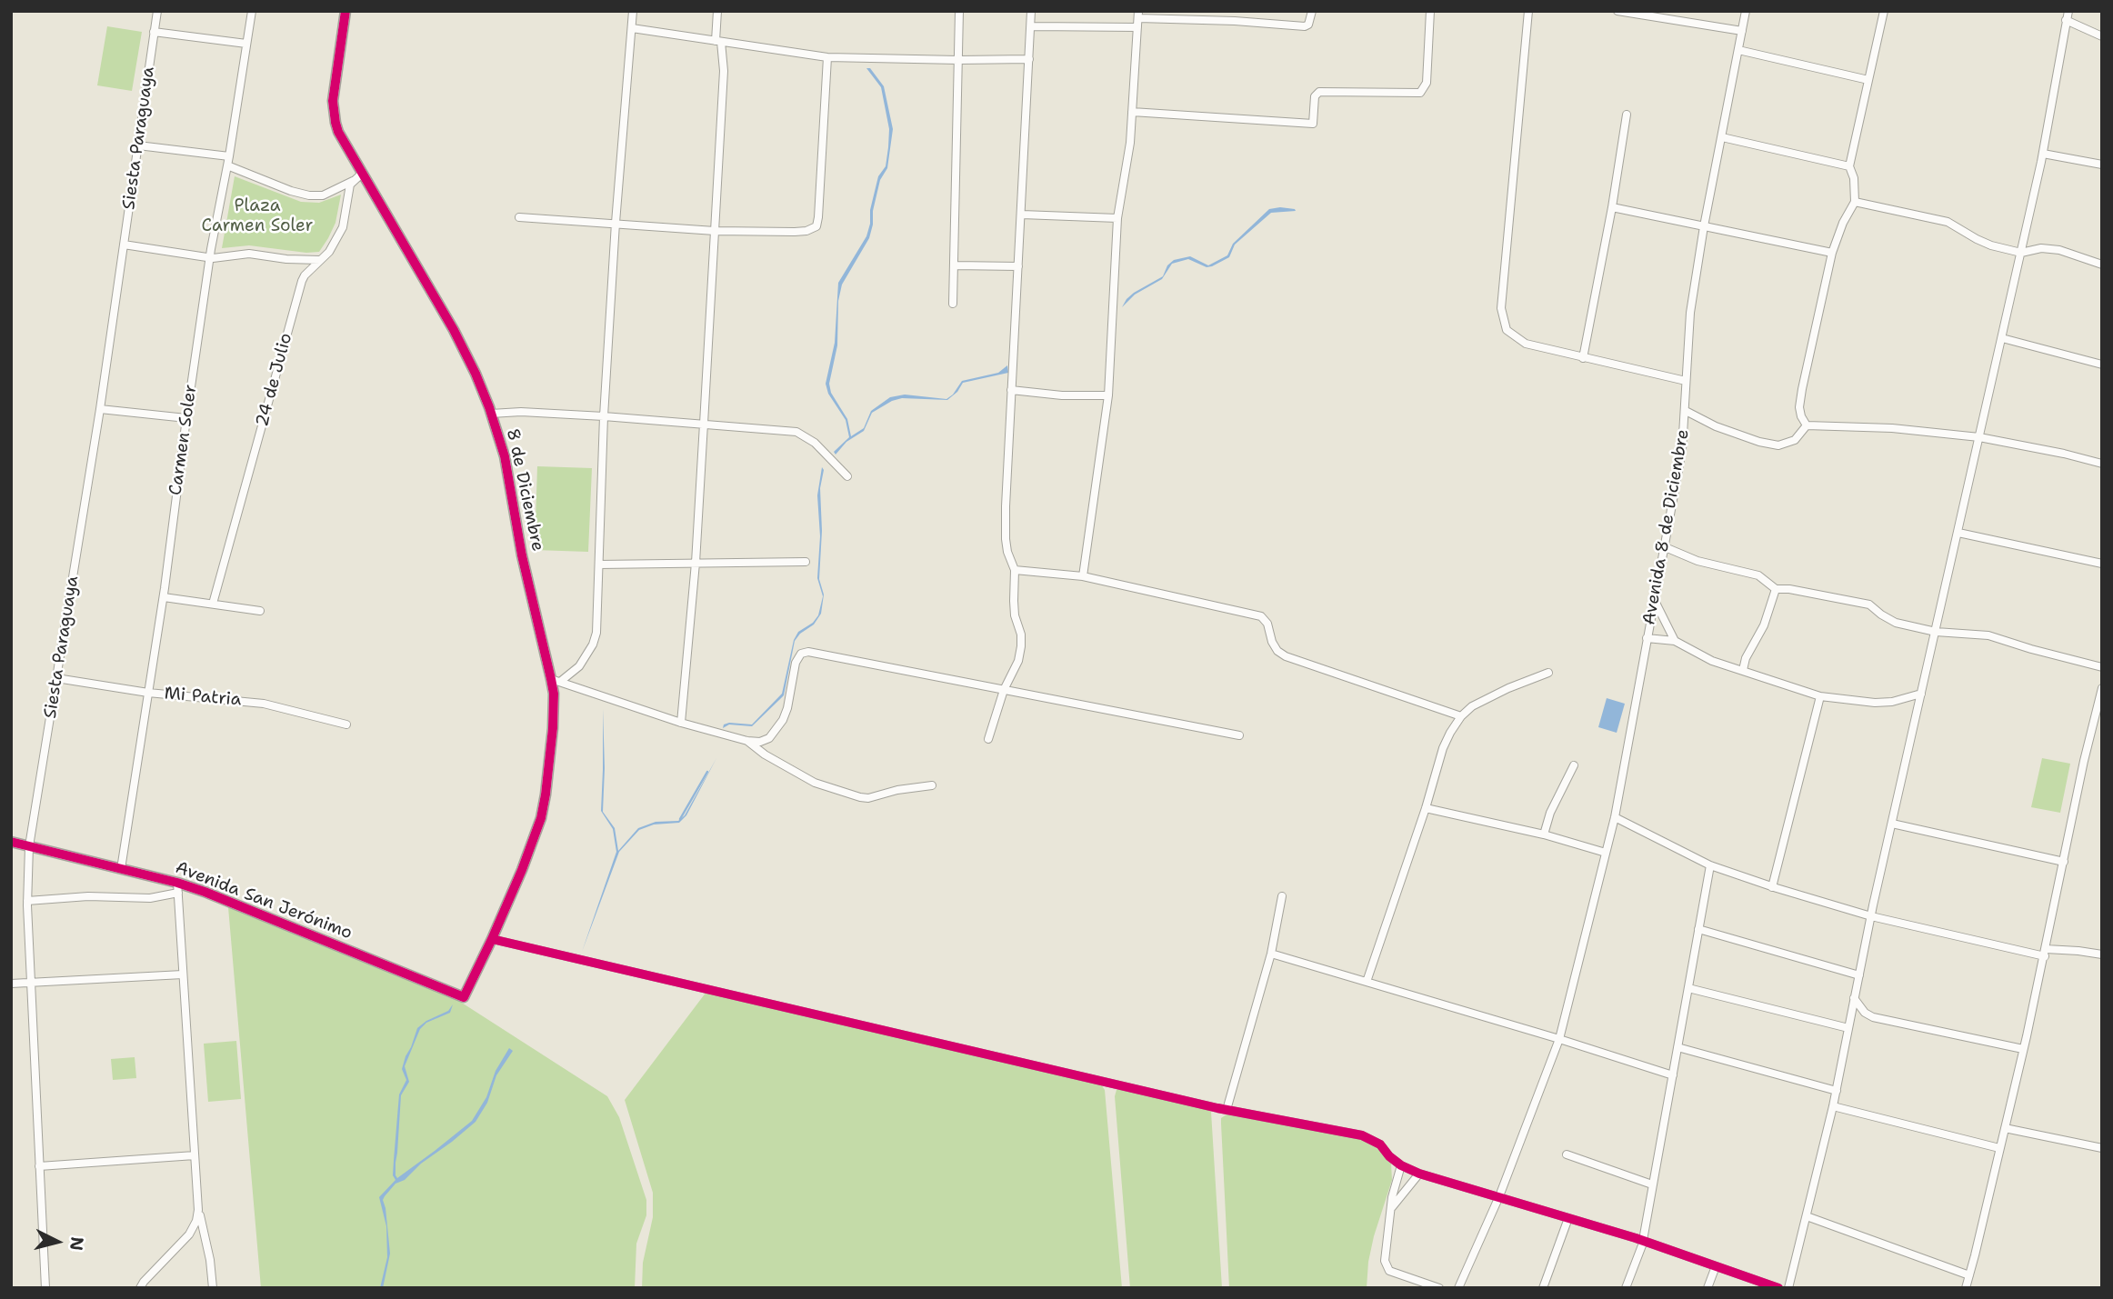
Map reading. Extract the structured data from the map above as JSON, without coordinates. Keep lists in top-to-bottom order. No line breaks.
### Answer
{"streets":{"street":["Siesta Paraguaya","24 de Julio","Carmen Soler","8 de Diciembre","Avenida 8 de Diciembre","Mi Patria","Avenida San Jerónimo"]},"crossings":[["Siesta Paraguaya","Mi Patria"],["Siesta Paraguaya","Avenida San Jerónimo"],["Carmen Soler","Mi Patria"],["Carmen Soler","Avenida San Jerónimo"],["8 de Diciembre","Avenida San Jerónimo"]],"parks":["Plaza Carmen Soler"],"north":"right"}
